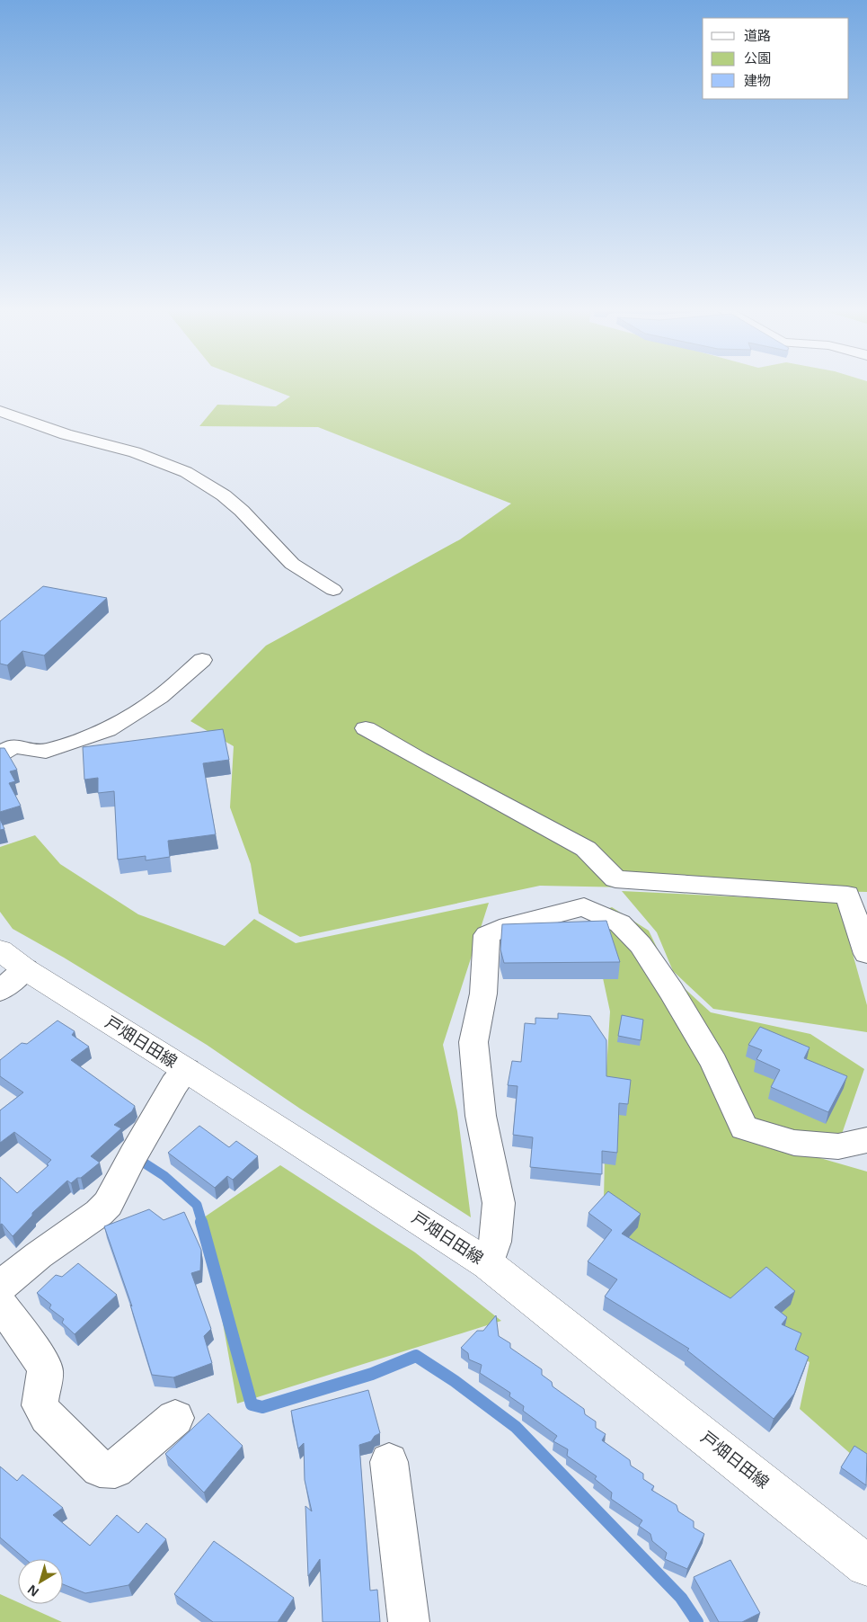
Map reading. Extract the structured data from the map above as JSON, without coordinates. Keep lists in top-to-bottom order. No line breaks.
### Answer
{"streets":{"main road":["戸畑日田線"]},"legend":["道路","公園","建物"],"north":"bottom left"}
